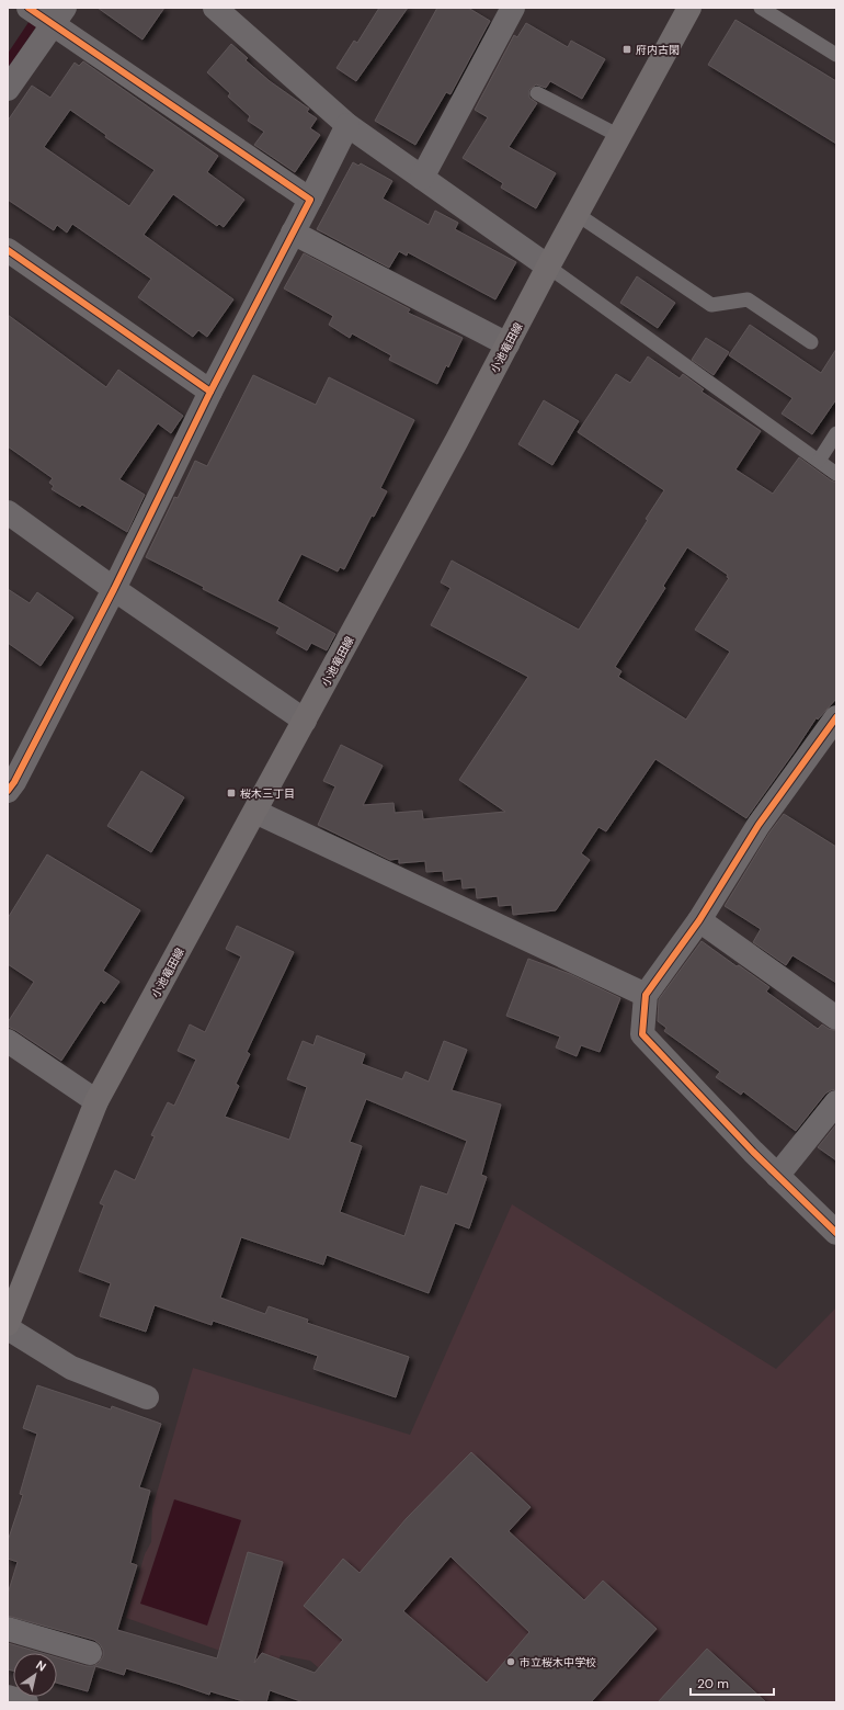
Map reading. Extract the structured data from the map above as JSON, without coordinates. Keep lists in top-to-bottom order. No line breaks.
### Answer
{"streets":{"main road":["小池竜田線"]},"places":{"transit":["府内古閑","桜木三丁目"],"other":["市立桜木中学校"]},"scale_bar":"20 m","north":"top right"}
